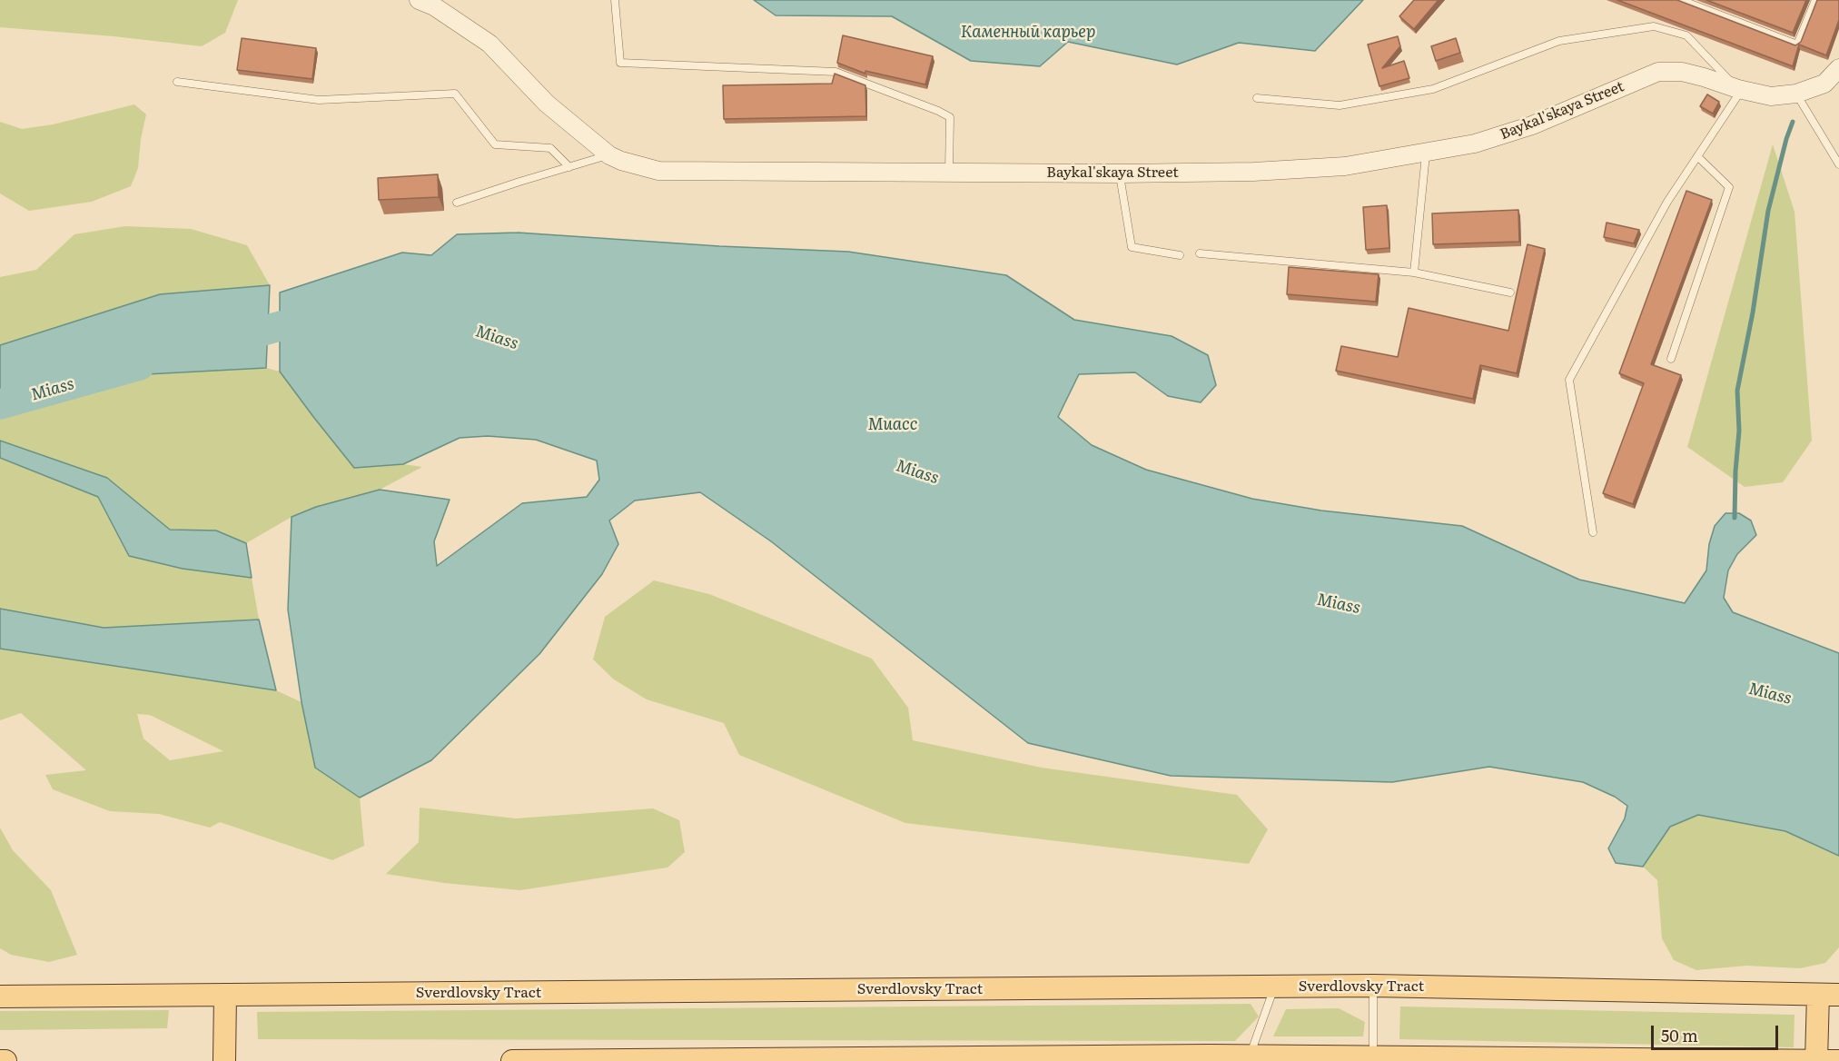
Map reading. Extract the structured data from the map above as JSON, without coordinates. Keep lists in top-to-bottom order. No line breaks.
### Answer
{"streets":{"main road":["Sverdlovsky Tract"],"street":["Baykal'skaya Street"]},"water":["Каменный карьер","Miass","Миасс"],"scale_bar":"50 m"}
